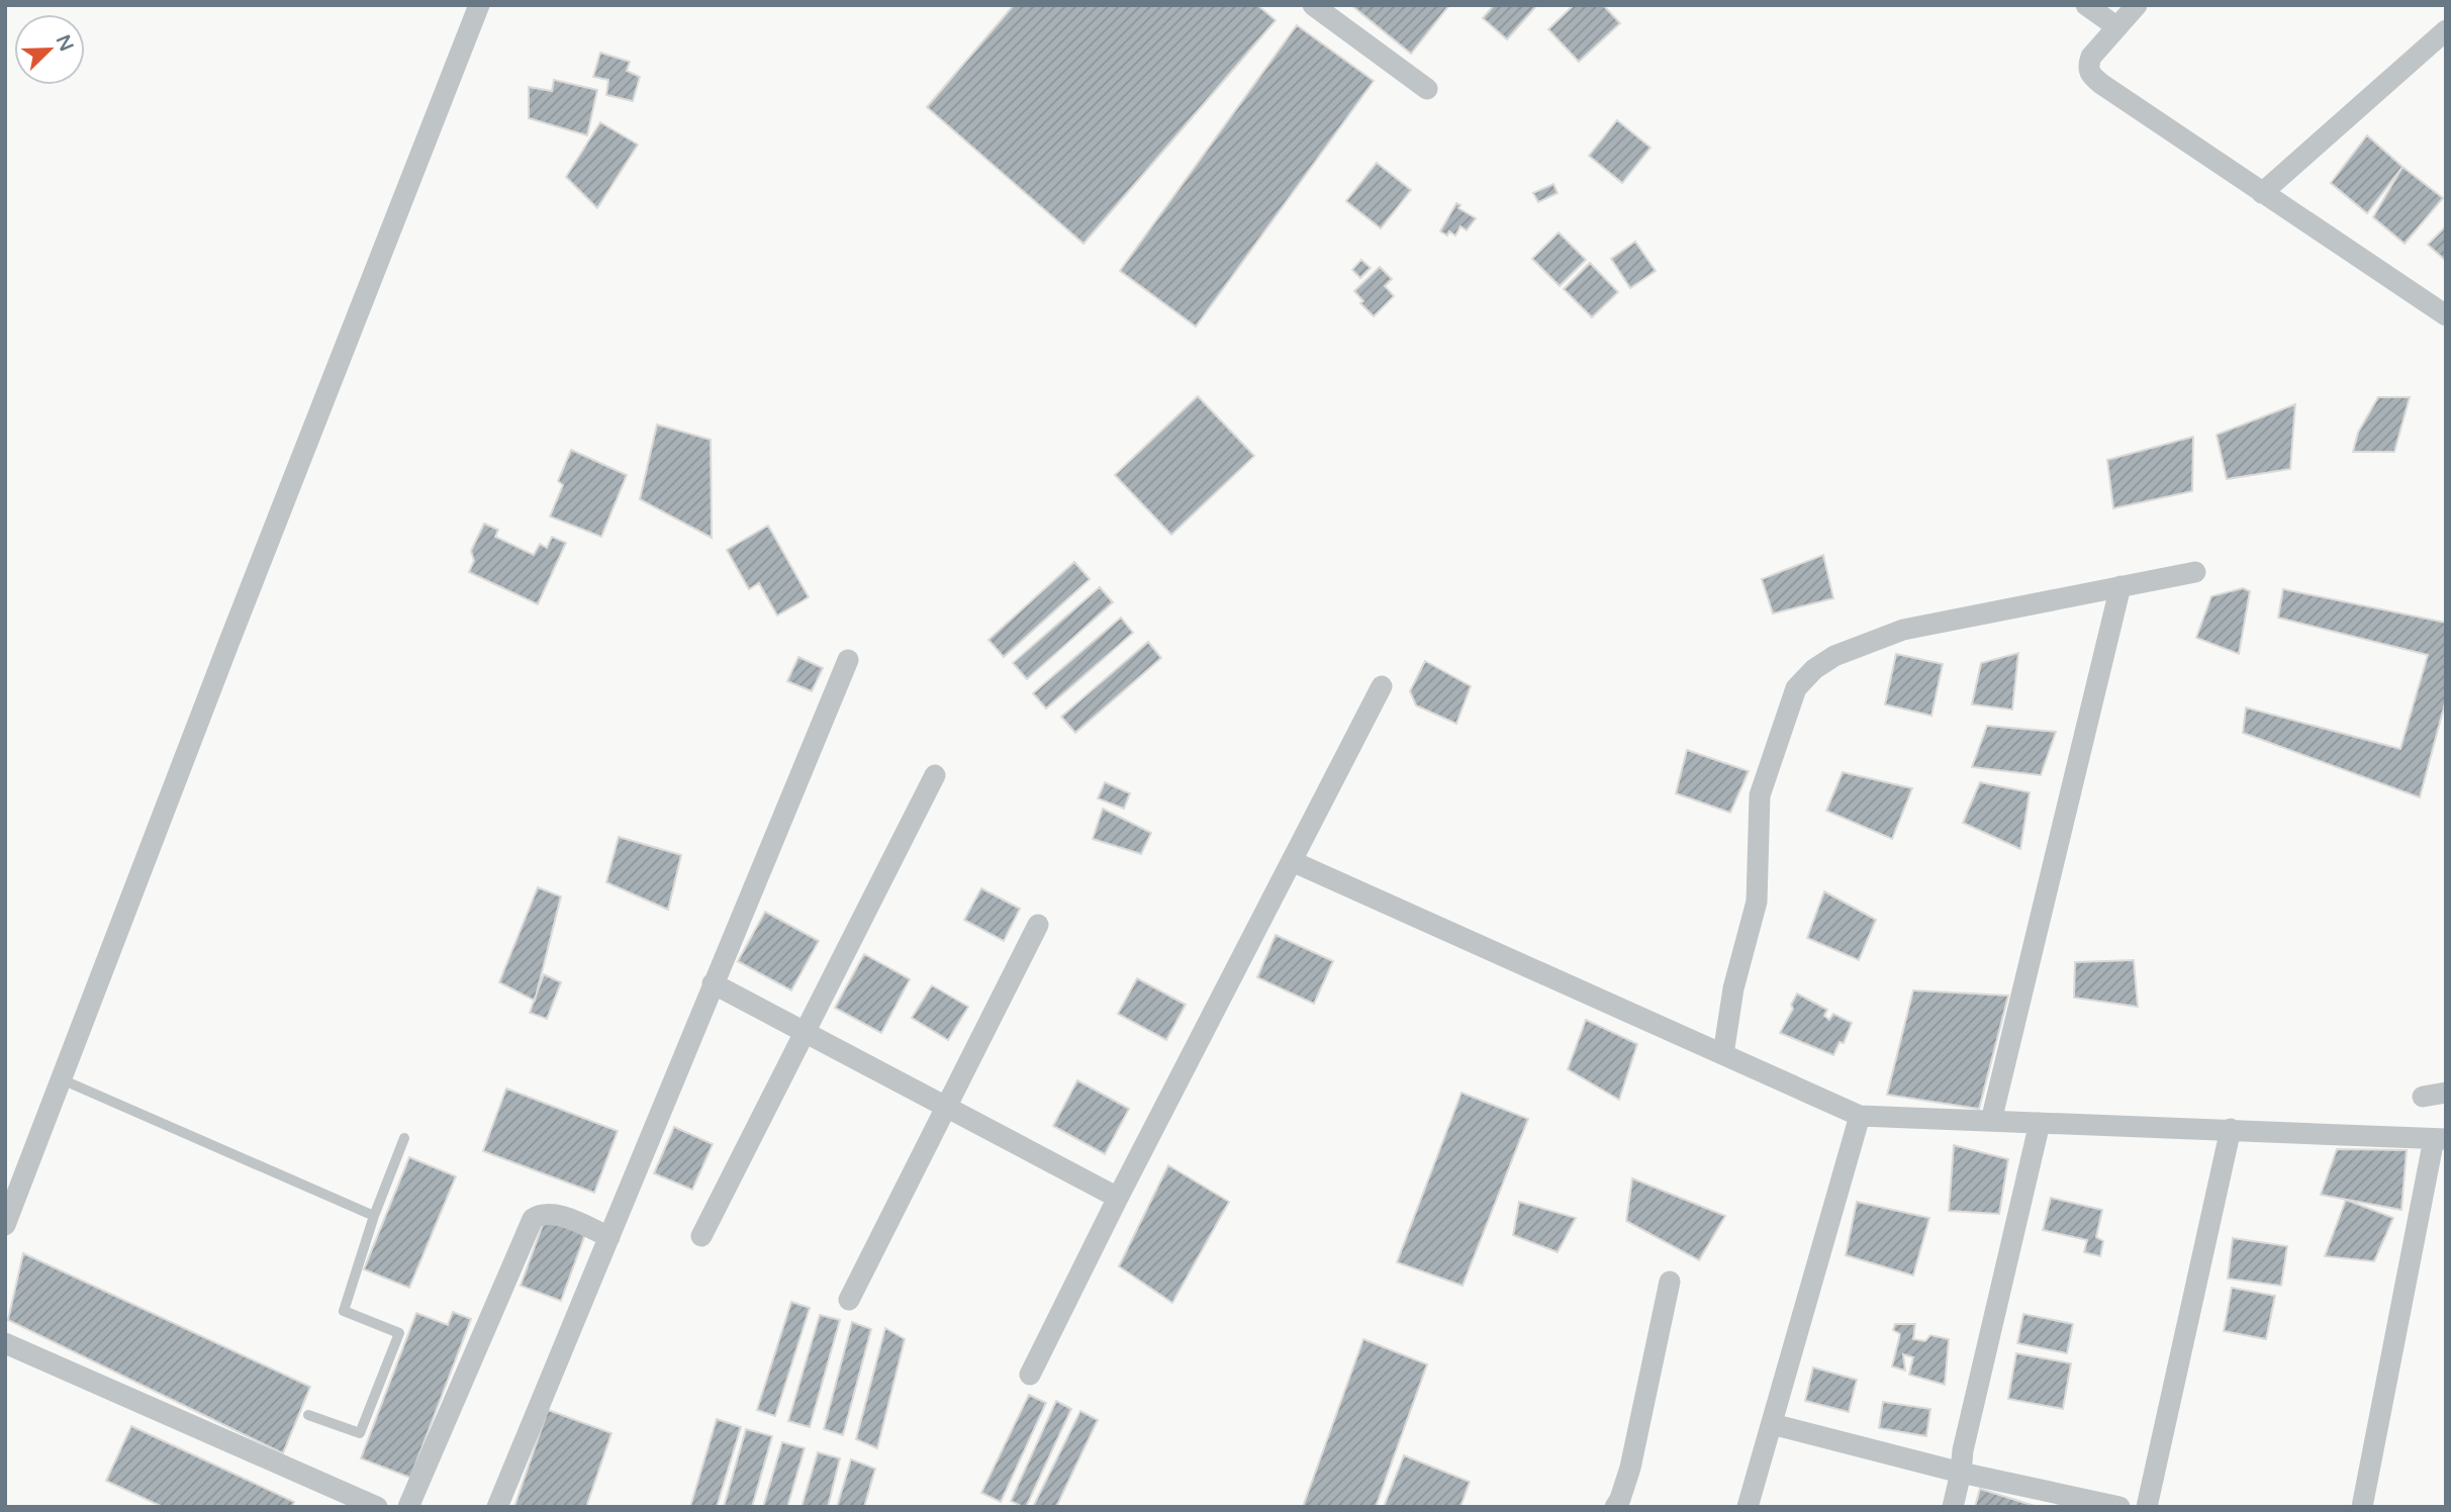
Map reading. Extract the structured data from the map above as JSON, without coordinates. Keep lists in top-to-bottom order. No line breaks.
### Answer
{"north":"top right"}
